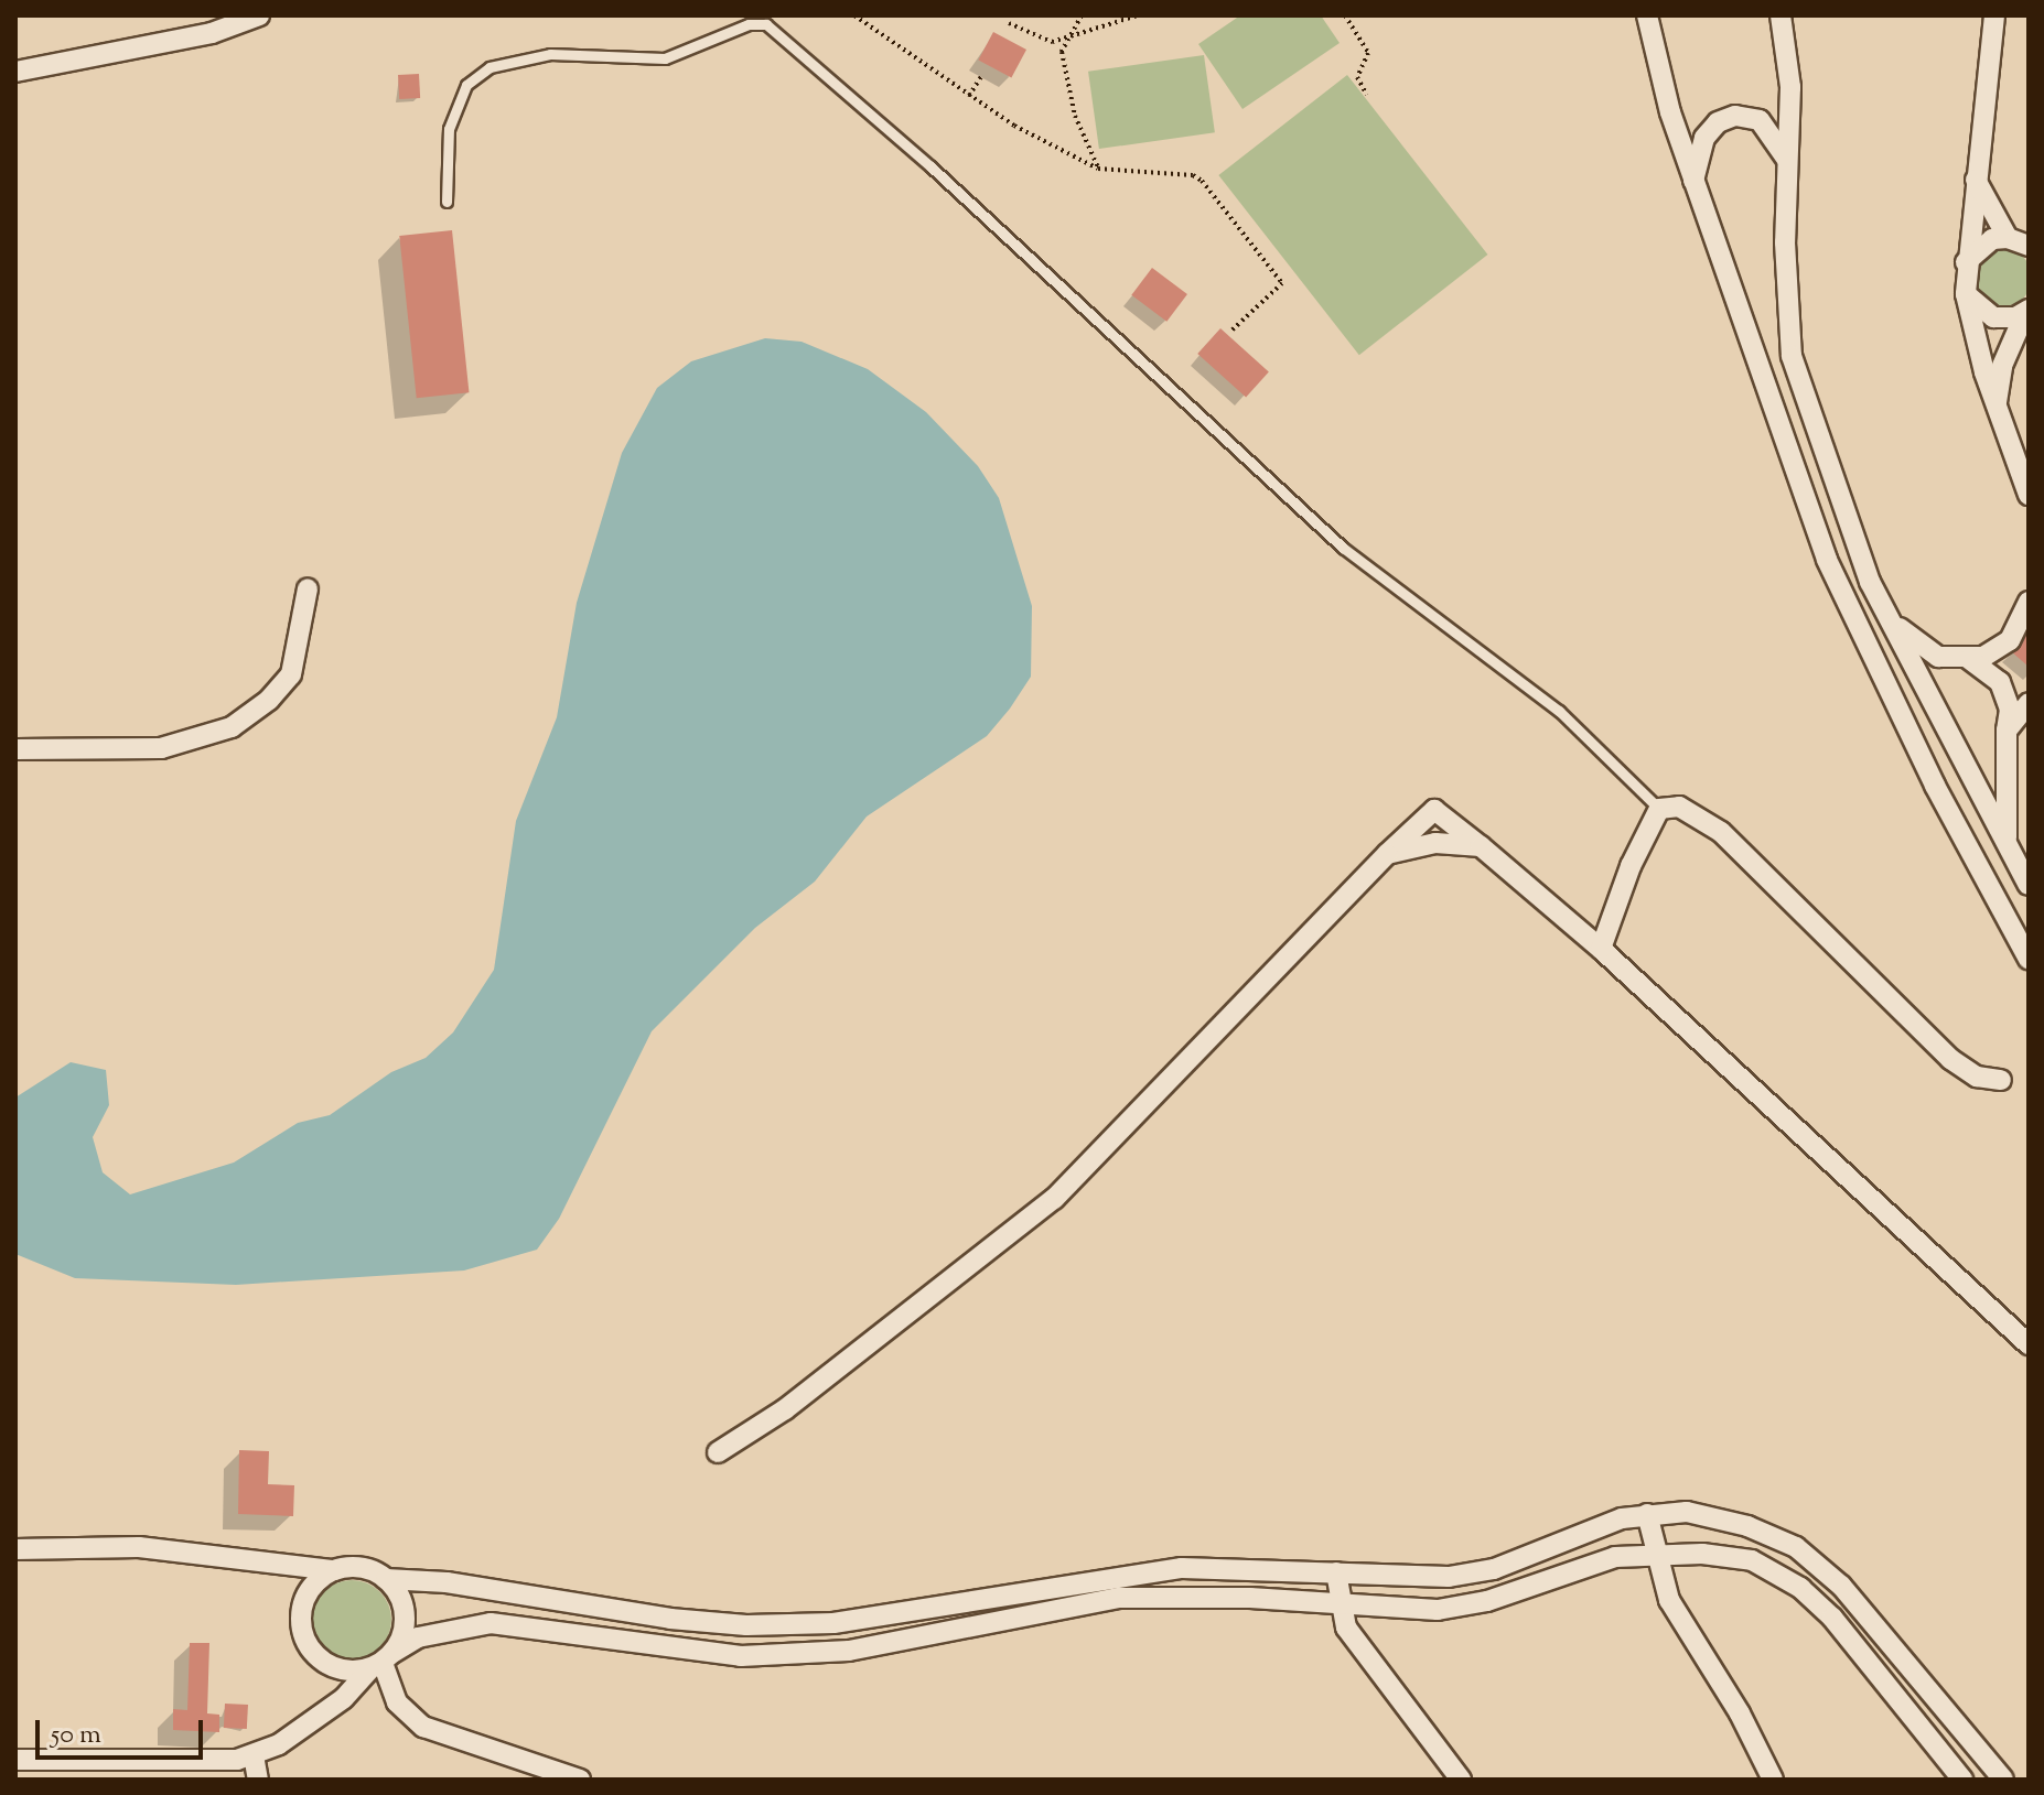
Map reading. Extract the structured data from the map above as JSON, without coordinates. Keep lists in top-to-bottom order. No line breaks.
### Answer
{"scale_bar":"50 m"}
